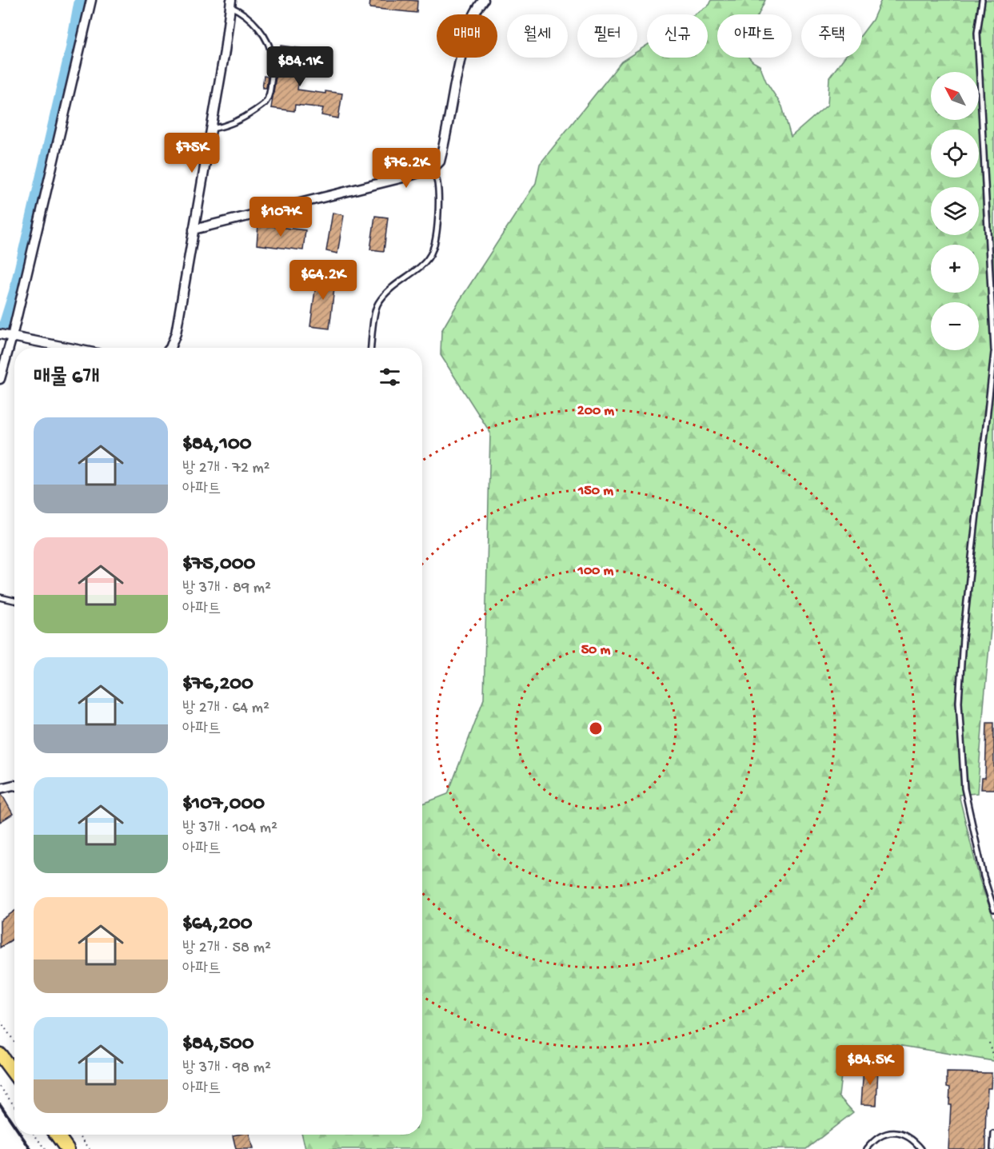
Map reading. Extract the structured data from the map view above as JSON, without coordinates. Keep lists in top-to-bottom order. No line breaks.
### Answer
{"north":"top left","page":{"chip":["매매","월세","필터","신규","아파트","주택"],"price":["$84.1K","$75K","$76.2K","$107K","$64.2K","$84.5K"],"map_buttons":["+","−"],"heading":"매물 6개","list":[{"name":"$84,100","note":"방 2개 · 72 m² · 아파트"},{"name":"$75,000","note":"방 3개 · 89 m² · 아파트"},{"name":"$76,200","note":"방 2개 · 64 m² · 아파트"},{"name":"$107,000","note":"방 3개 · 104 m² · 아파트"},{"name":"$64,200","note":"방 2개 · 58 m² · 아파트"},{"name":"$84,500","note":"방 3개 · 98 m² · 아파트"}]},"rings":["200 m","150 m","100 m","50 m"]}
